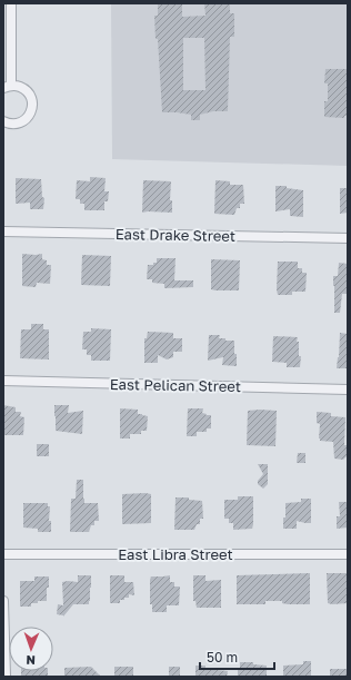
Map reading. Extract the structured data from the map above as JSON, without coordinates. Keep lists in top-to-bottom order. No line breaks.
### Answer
{"streets":{"street":["East Drake Street","East Pelican Street","East Libra Street"]},"scale_bar":"50 m","north":"bottom"}
